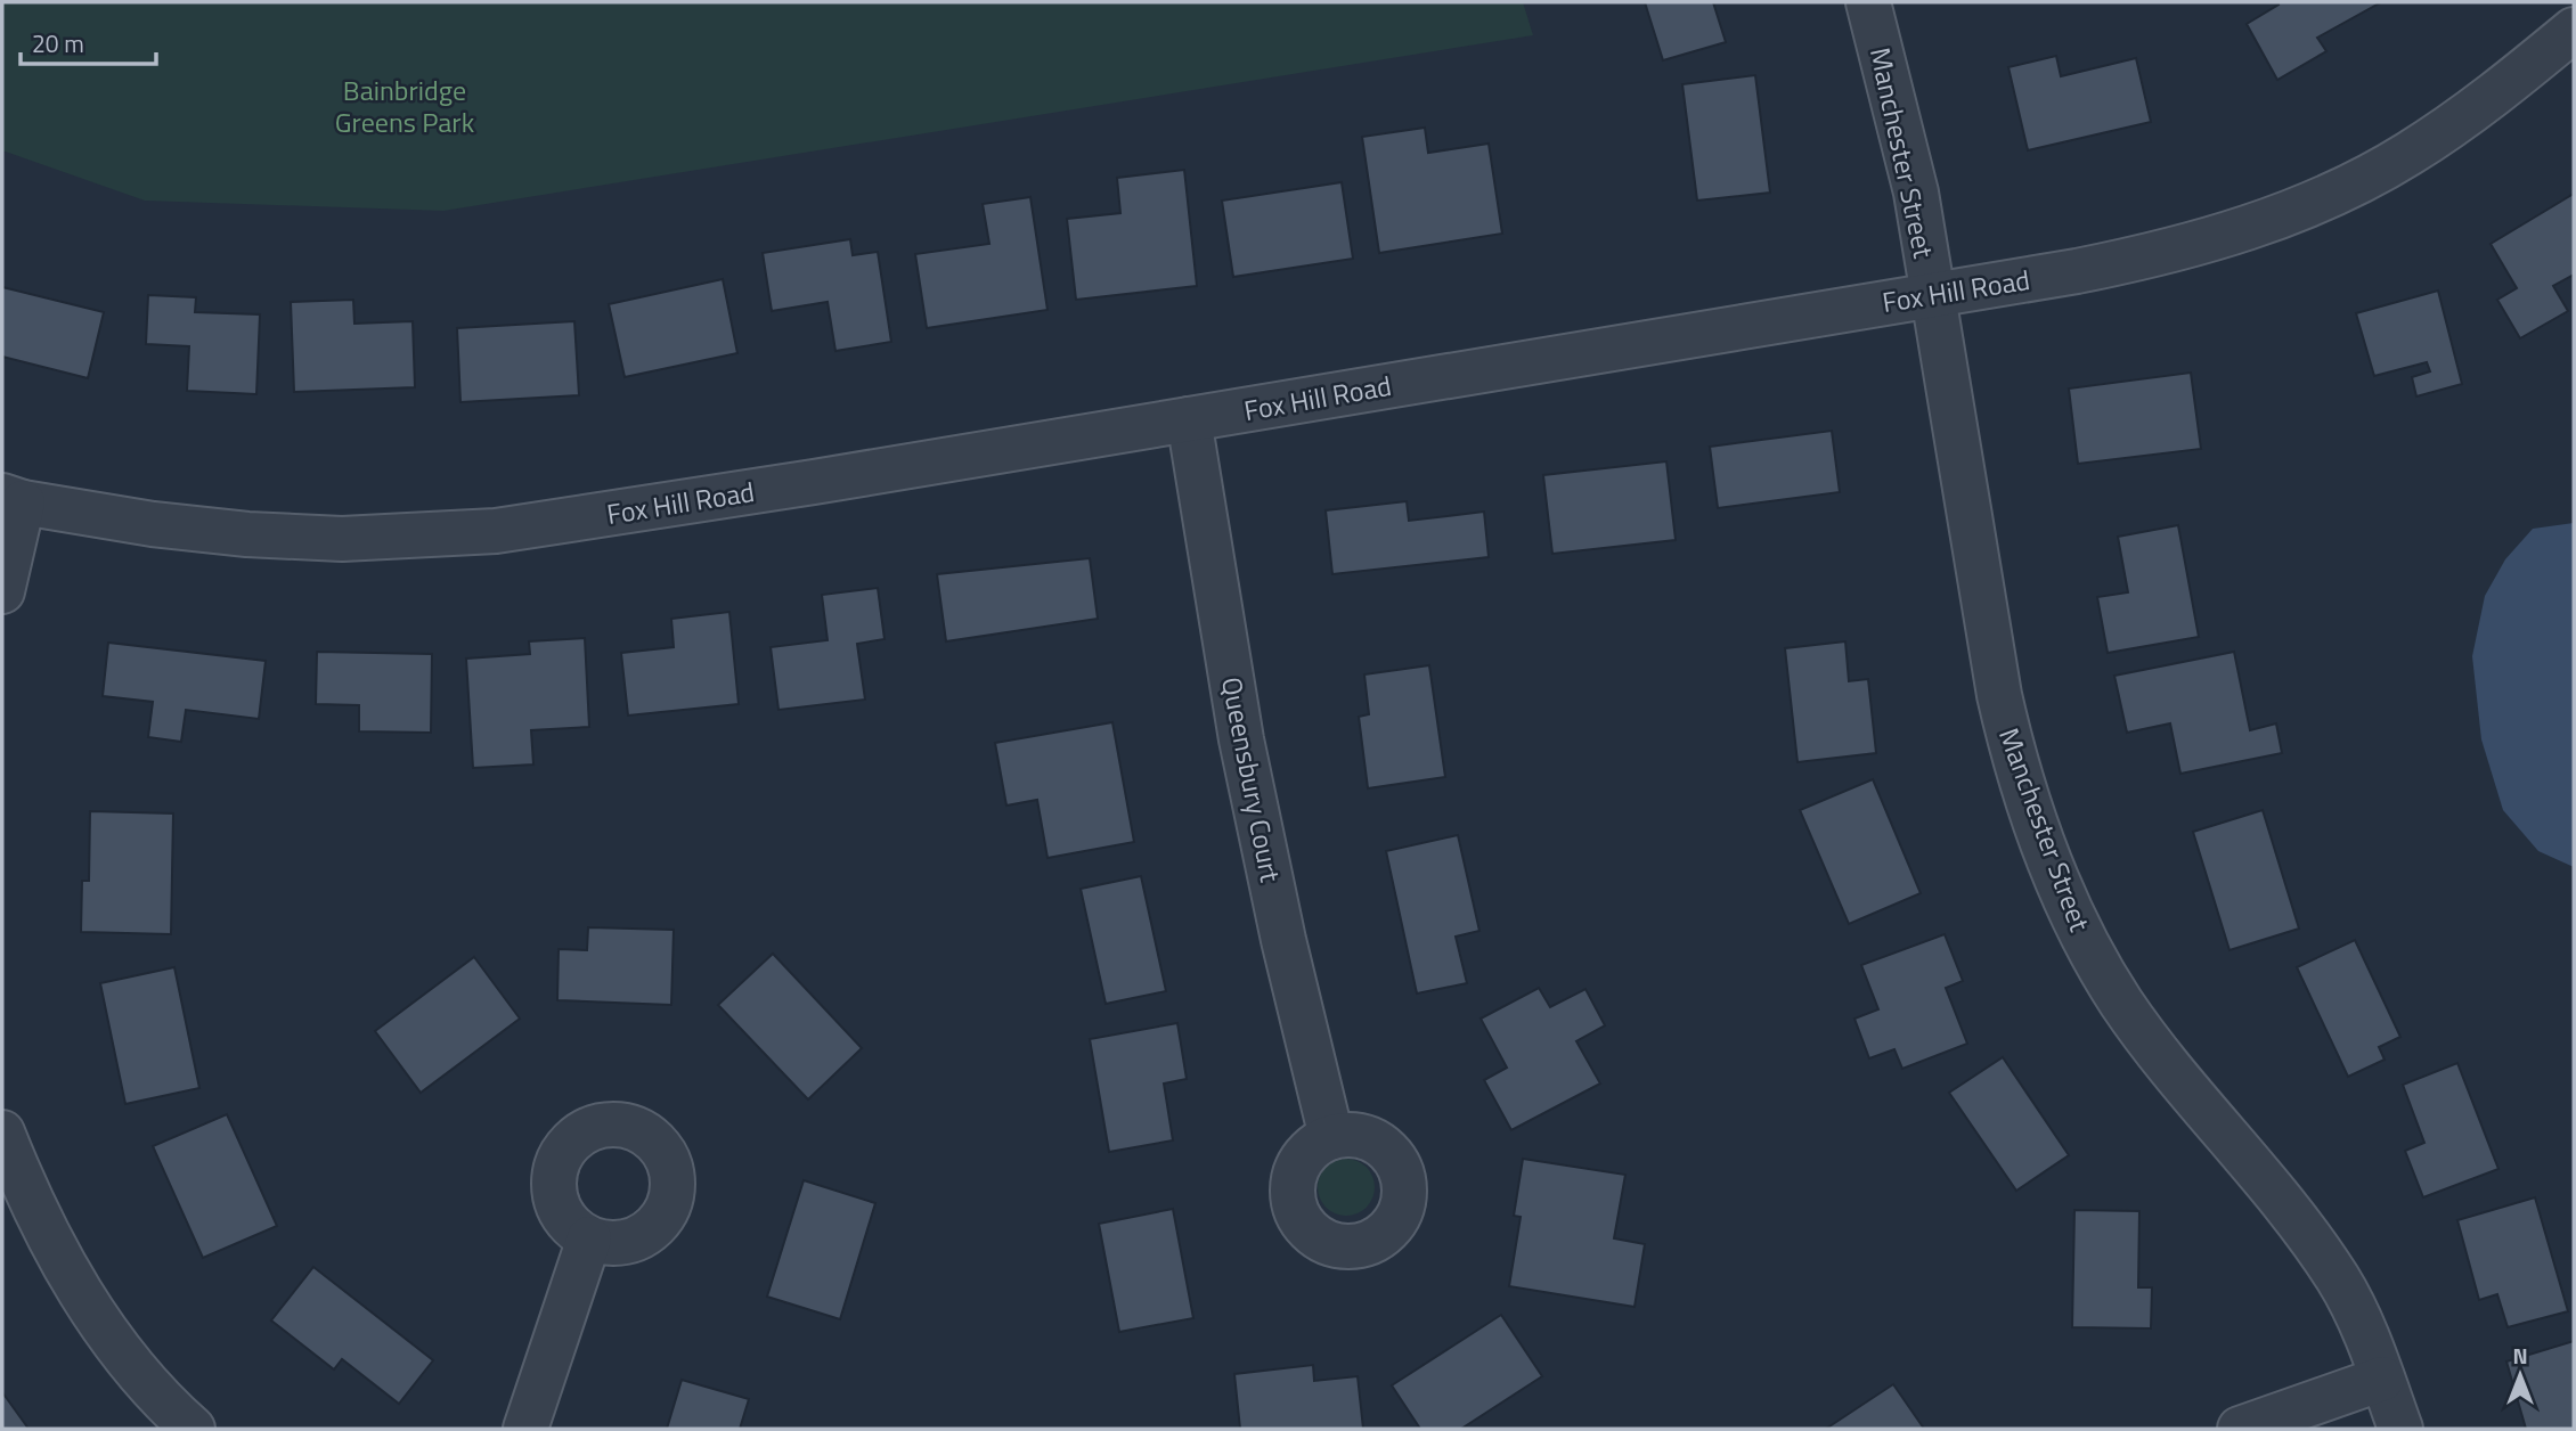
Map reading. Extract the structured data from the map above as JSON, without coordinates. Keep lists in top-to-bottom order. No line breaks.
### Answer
{"streets":{"street":["Manchester Street","Fox Hill Road","Queensbury Court"]},"crossings":[["Manchester Street","Fox Hill Road"],["Fox Hill Road","Queensbury Court"]],"parks":["Bainbridge Greens Park"],"scale_bar":"20 m","north":"top"}
